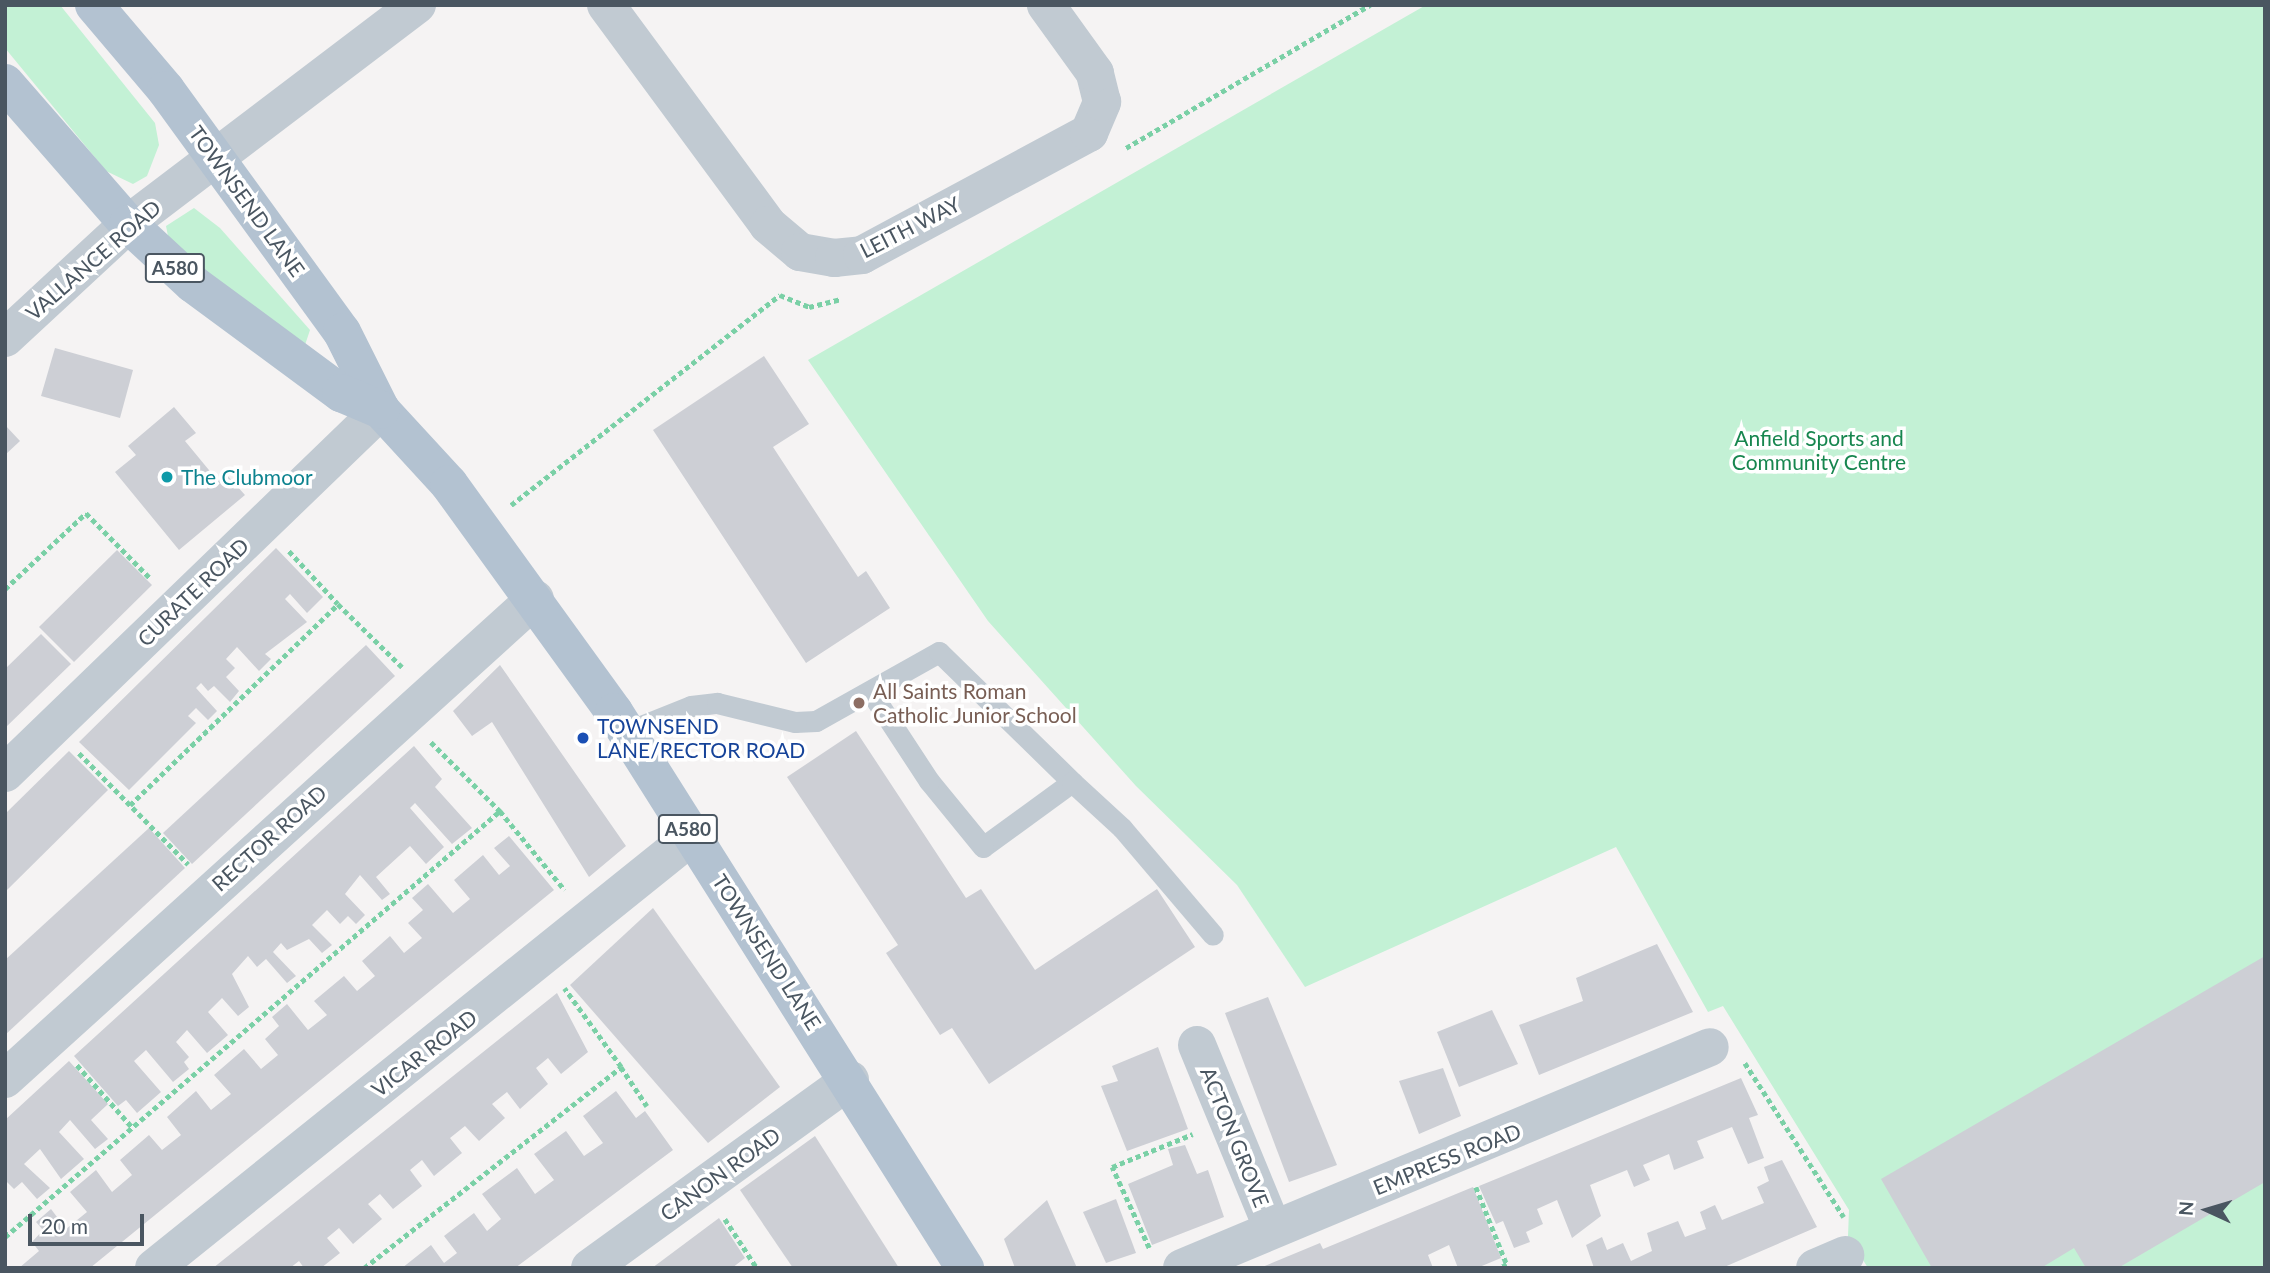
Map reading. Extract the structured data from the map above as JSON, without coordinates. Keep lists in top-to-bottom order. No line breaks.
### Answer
{"streets":{"main road":["TOWNSEND LANE","A580"],"street":["LEITH WAY","VALLANCE ROAD","CURATE ROAD","RECTOR ROAD","VICAR ROAD","ACTON GROVE","EMPRESS ROAD","CANON ROAD"]},"crossings":[["TOWNSEND LANE","VALLANCE ROAD"],["TOWNSEND LANE","CURATE ROAD"],["TOWNSEND LANE","RECTOR ROAD"],["TOWNSEND LANE","VICAR ROAD"],["TOWNSEND LANE","CANON ROAD"],["ACTON GROVE","EMPRESS ROAD"]],"parks":["Anfield Sports and Community Centre"],"places":["The Clubmoor","All Saints Roman Catholic Junior School","TOWNSEND LANE/RECTOR ROAD"],"scale_bar":"20 m","north":"left"}
